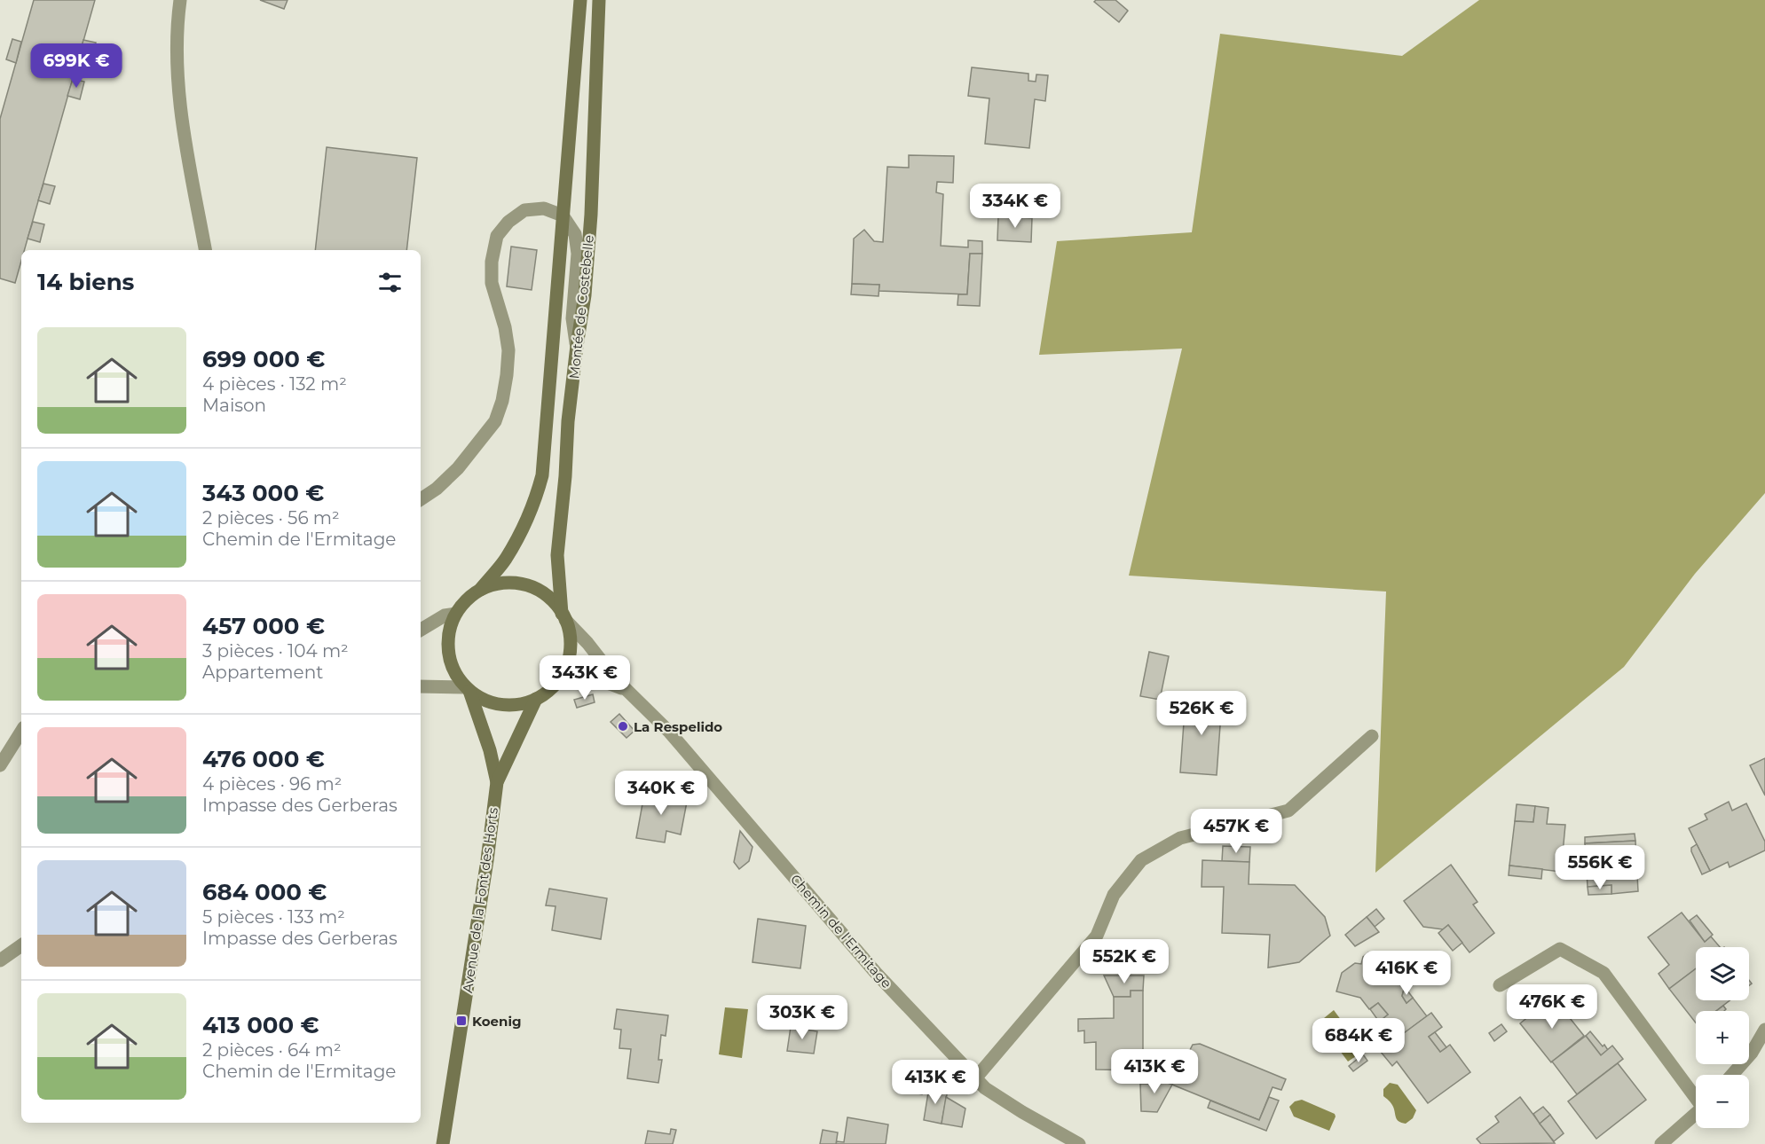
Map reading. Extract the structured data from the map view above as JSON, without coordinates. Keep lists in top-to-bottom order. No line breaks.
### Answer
{"streets":{"main road":["Montée de Costebelle","Avenue de la Font des Horts"],"street":["Chemin de l'Ermitage"]},"crossings":[["Montée de Costebelle","Avenue de la Font des Horts"],["Montée de Costebelle","Chemin de l'Ermitage"],["Avenue de la Font des Horts","Chemin de l'Ermitage"]],"places":{"other":["La Respelido"],"transit":["Koenig"]},"page":{"price":["699K €","334K €","343K €","526K €","340K €","457K €","556K €","552K €","416K €","476K €","303K €","684K €","413K €","413K €"],"heading":"14 biens","list":[{"name":"699 000 €","note":"4 pièces · 132 m² · Maison"},{"name":"343 000 €","note":"2 pièces · 56 m² · Chemin de l'Ermitage"},{"name":"457 000 €","note":"3 pièces · 104 m² · Appartement"},{"name":"476 000 €","note":"4 pièces · 96 m² · Impasse des Gerberas"},{"name":"684 000 €","note":"5 pièces · 133 m² · Impasse des Gerberas"},{"name":"413 000 €","note":"2 pièces · 64 m² · Chemin de l'Ermitage"}],"map_buttons":["+","−"]}}
